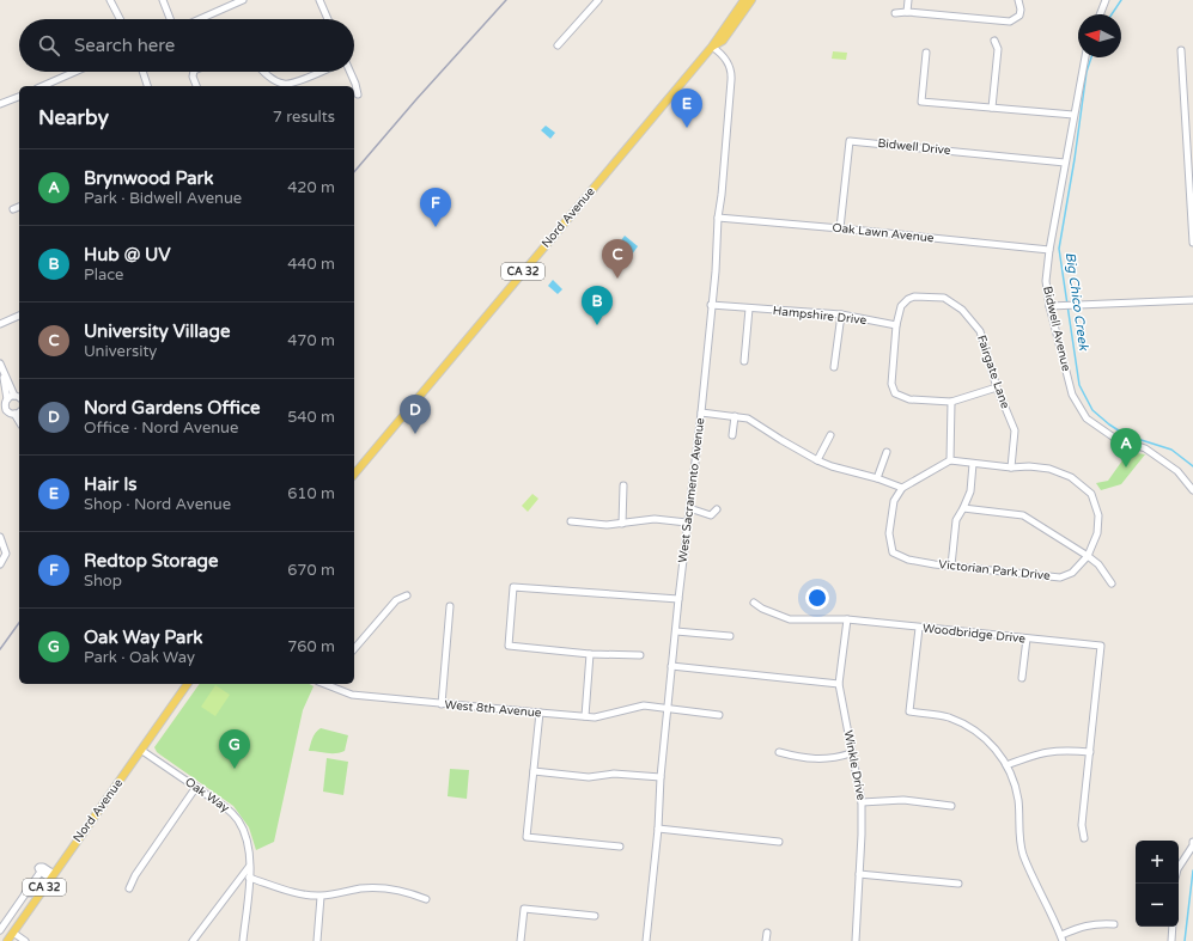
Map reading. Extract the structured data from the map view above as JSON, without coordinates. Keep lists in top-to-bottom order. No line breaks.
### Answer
{"streets":{"main road":["Nord Avenue","CA 32"],"street":["Bidwell Drive","Oak Lawn Avenue","Hampshire Drive","Bidwell Avenue","Fairgate Lane","West Sacramento Avenue","Victorian Park Drive","Woodbridge Drive","West 8th Avenue","Winkle Drive","Oak Way"]},"crossings":[["Bidwell Drive","Oak Lawn Avenue"],["Bidwell Drive","Bidwell Avenue"],["Nord Avenue","West Sacramento Avenue"],["Nord Avenue","Oak Way"],["Oak Lawn Avenue","Bidwell Avenue"],["Oak Lawn Avenue","West Sacramento Avenue"],["Hampshire Drive","Fairgate Lane"],["Hampshire Drive","West Sacramento Avenue"],["Fairgate Lane","Victorian Park Drive"],["West Sacramento Avenue","West 8th Avenue"],["Woodbridge Drive","Winkle Drive"]],"water":["Big Chico Creek"],"north":"left","page":{"search":"Search here","heading":["Nearby","7 results"],"pins":["E","F","C","B","D","A","G"],"list":[{"mark":"A","name":"Brynwood Park","note":"Park · Bidwell Avenue","value":"420 m"},{"mark":"B","name":"Hub @ UV","note":"Place","value":"440 m"},{"mark":"C","name":"University Village","note":"University","value":"470 m"},{"mark":"D","name":"Nord Gardens Office","note":"Office · Nord Avenue","value":"540 m"},{"mark":"E","name":"Hair Is","note":"Shop · Nord Avenue","value":"610 m"},{"mark":"F","name":"Redtop Storage","note":"Shop","value":"670 m"},{"mark":"G","name":"Oak Way Park","note":"Park · Oak Way","value":"760 m"}],"map_buttons":["+","−"]}}
